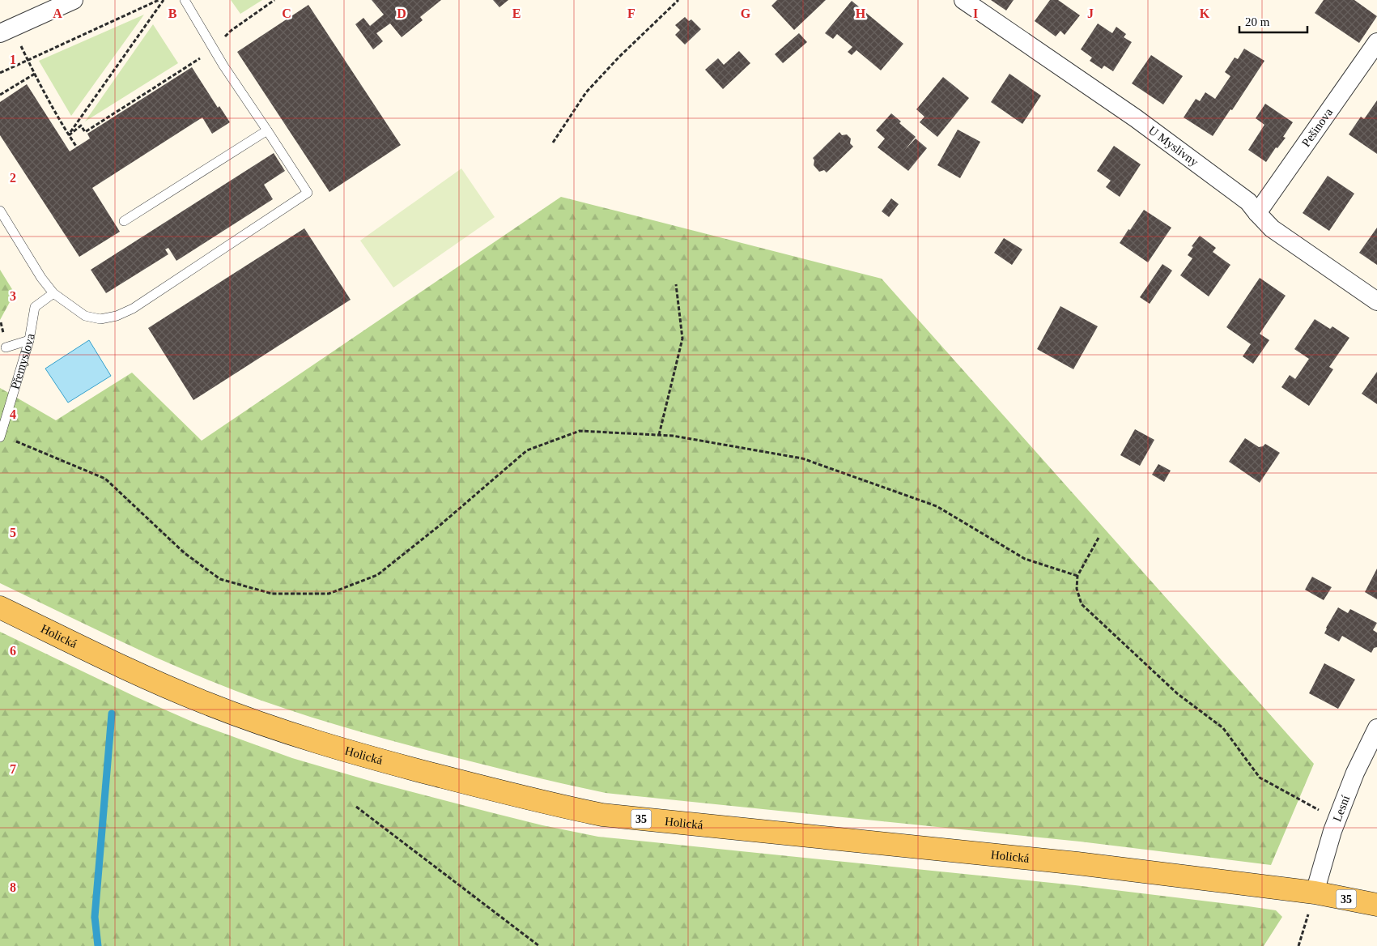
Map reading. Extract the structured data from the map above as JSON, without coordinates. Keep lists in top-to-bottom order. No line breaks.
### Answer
{"streets":{"main road":["Holická","35"],"street":["Pešinova","U Myslivny","Lesní"],"lane":["Přemyslova"]},"crossings":[["Pešinova","U Myslivny"],["Holická","Lesní"]],"scale_bar":"20 m","grid":{"columns":["A","B","C","D","E","F","G","H","I","J","K"],"rows":["1","2","3","4","5","6","7","8"]}}
